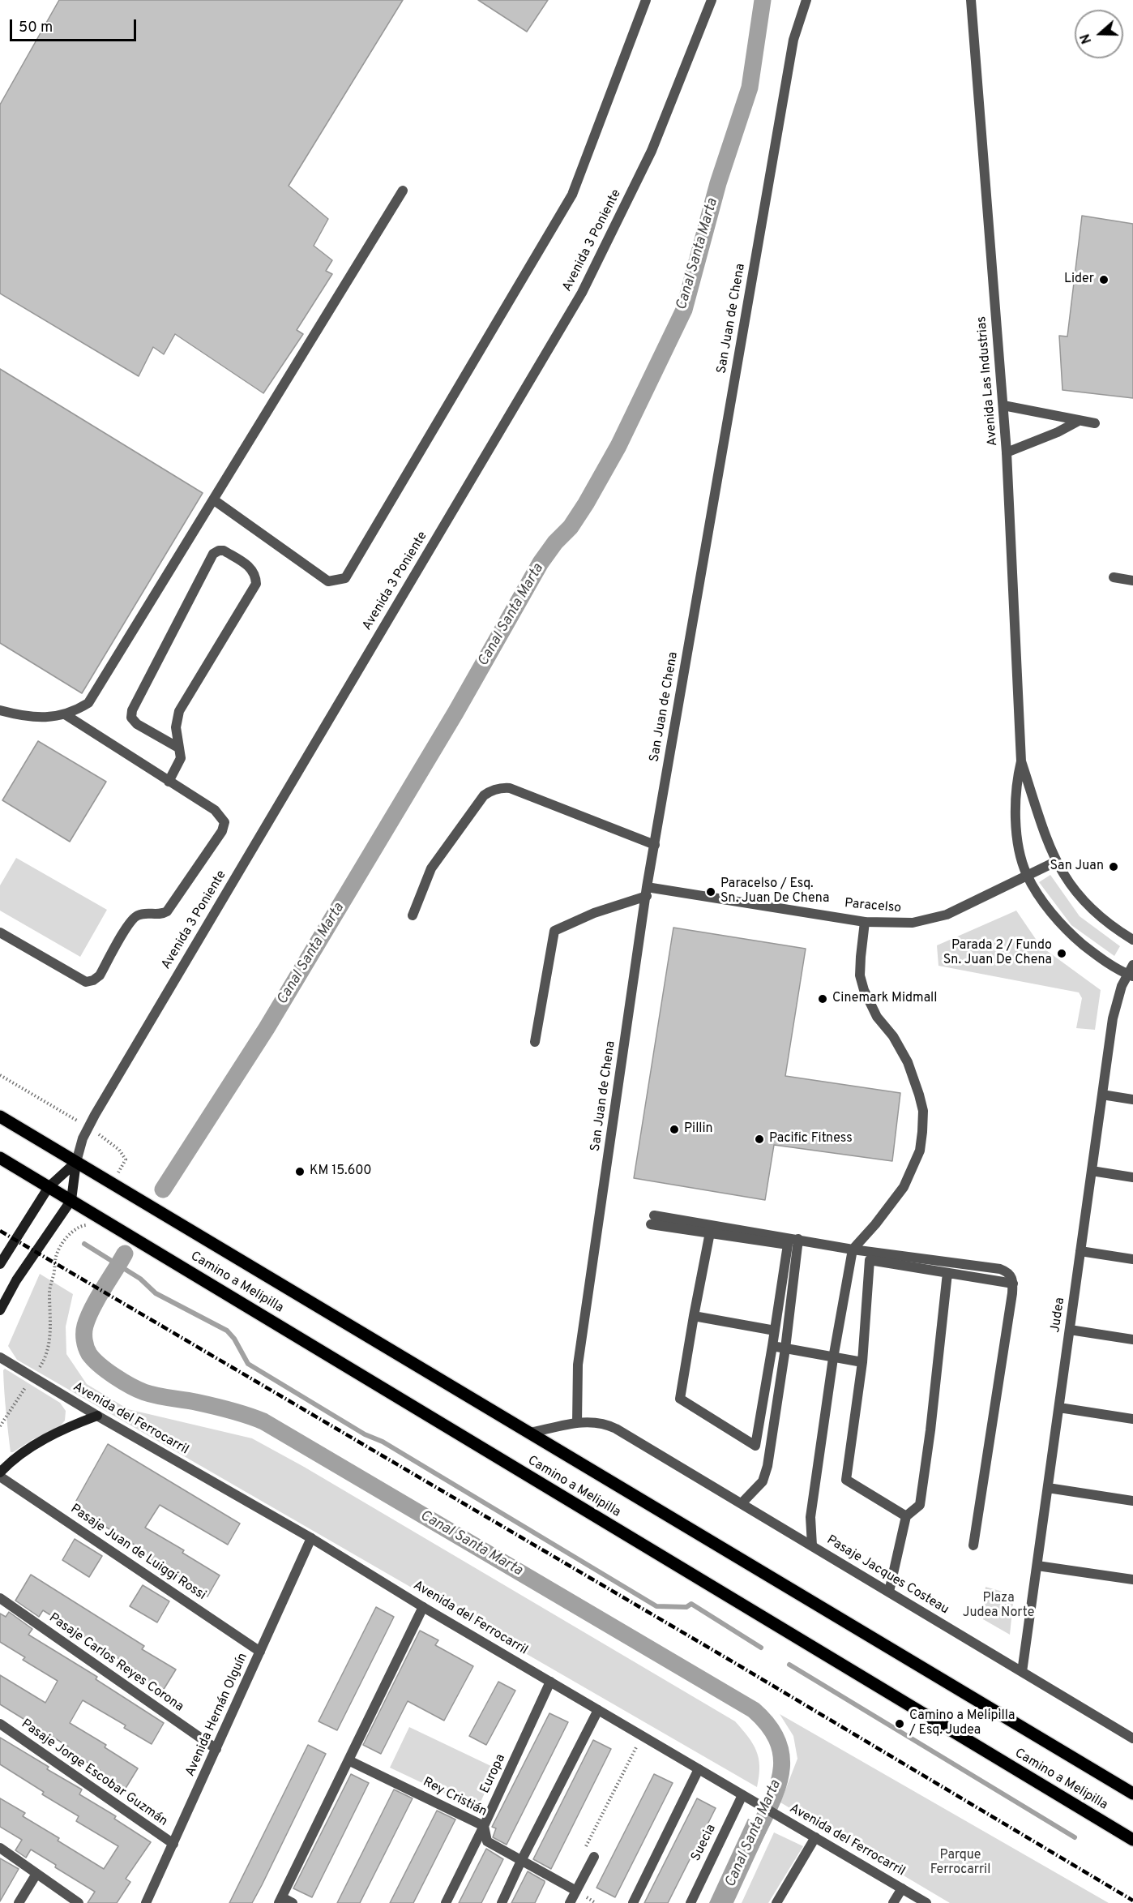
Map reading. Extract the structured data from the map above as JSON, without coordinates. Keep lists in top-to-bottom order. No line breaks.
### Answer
{"streets":{"main road":["Avenida 3 Poniente","Camino a Melipilla"],"street":["San Juan de Chena","Avenida Las Industrias","Paracelso","Judea","Avenida del Ferrocarril","Pasaje Juan de Luiggi Rossi","Pasaje Jacques Costeau","Pasaje Carlos Reyes Corona","Avenida Hernán Olguín","Pasaje Jorge Escobar Guzmán","Europa","Rey Cristián","Suecia"]},"crossings":[["Avenida 3 Poniente","Camino a Melipilla"],["San Juan de Chena","Paracelso"],["San Juan de Chena","Pasaje Jacques Costeau"],["Avenida Las Industrias","Paracelso"],["Avenida Las Industrias","Judea"],["Judea","Pasaje Jacques Costeau"],["Avenida del Ferrocarril","Avenida Hernán Olguín"],["Avenida del Ferrocarril","Europa"],["Avenida del Ferrocarril","Suecia"],["Pasaje Juan de Luiggi Rossi","Avenida Hernán Olguín"],["Pasaje Carlos Reyes Corona","Avenida Hernán Olguín"],["Avenida Hernán Olguín","Pasaje Jorge Escobar Guzmán"],["Europa","Rey Cristián"]],"water":["Canal Santa Marta"],"parks":["Plaza Judea Norte","Parque Ferrocarril"],"places":["Lider","San Juan","Paracelso / Esq. Sn. Juan De Chena","Parada 2 / Fundo Sn. Juan De Chena","Cinemark Midmall","Pillin","Pacific Fitness","KM 15.600","Camino a Melipilla / Esq. Judea"],"scale_bar":"50 m","north":"left"}
